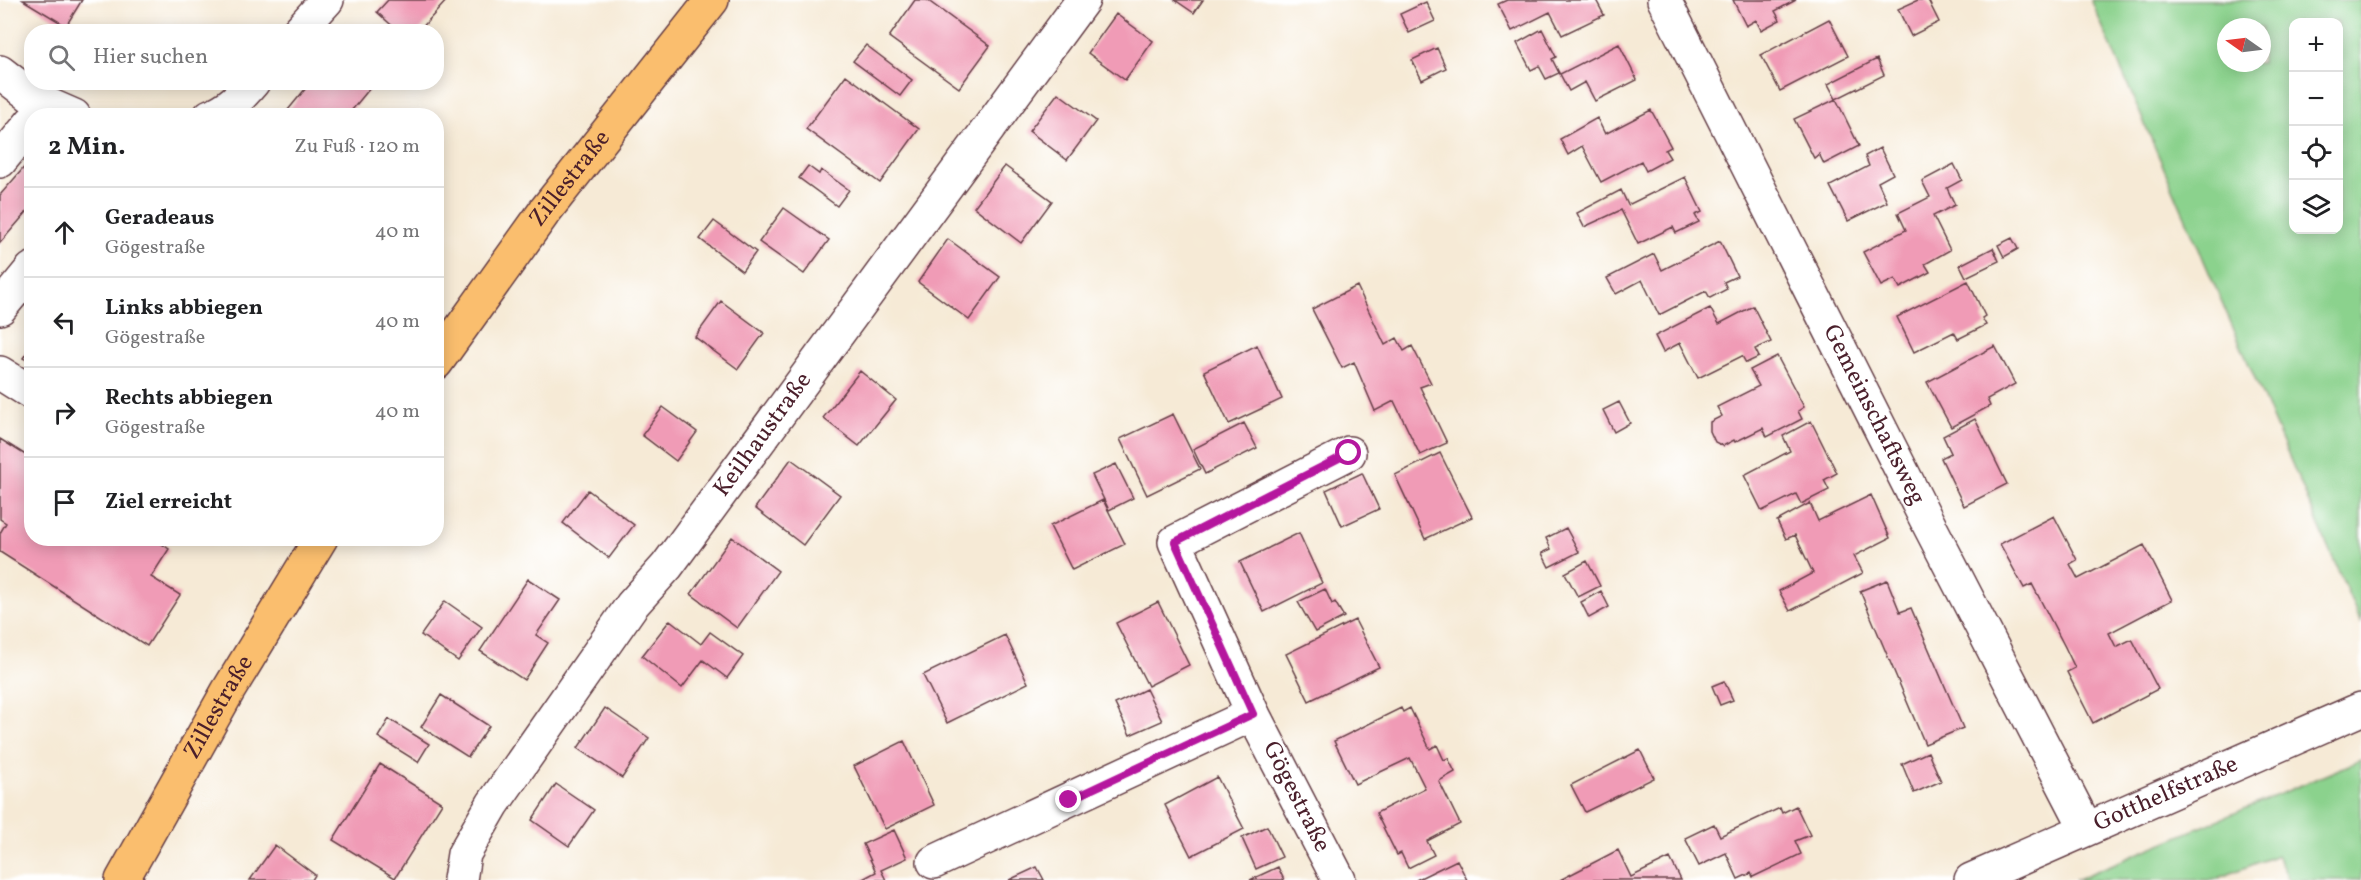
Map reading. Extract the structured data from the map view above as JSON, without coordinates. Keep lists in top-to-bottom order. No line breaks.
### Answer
{"streets":{"main road":["Zillestraße"],"street":["Gemeinschaftsweg","Keilhaustraße","Gotthelfstraße","Gögestraße"]},"crossings":[["Gemeinschaftsweg","Gotthelfstraße"]],"north":"left","page":{"map_buttons":["+","−"],"search":"Hier suchen","heading":["2 Min.","Zu Fuß · 120 m"],"list":[["Geradeaus","Gögestraße","40 m"],["Links abbiegen","Gögestraße","40 m"],["Rechts abbiegen","Gögestraße","40 m"],"Ziel erreicht"]}}
